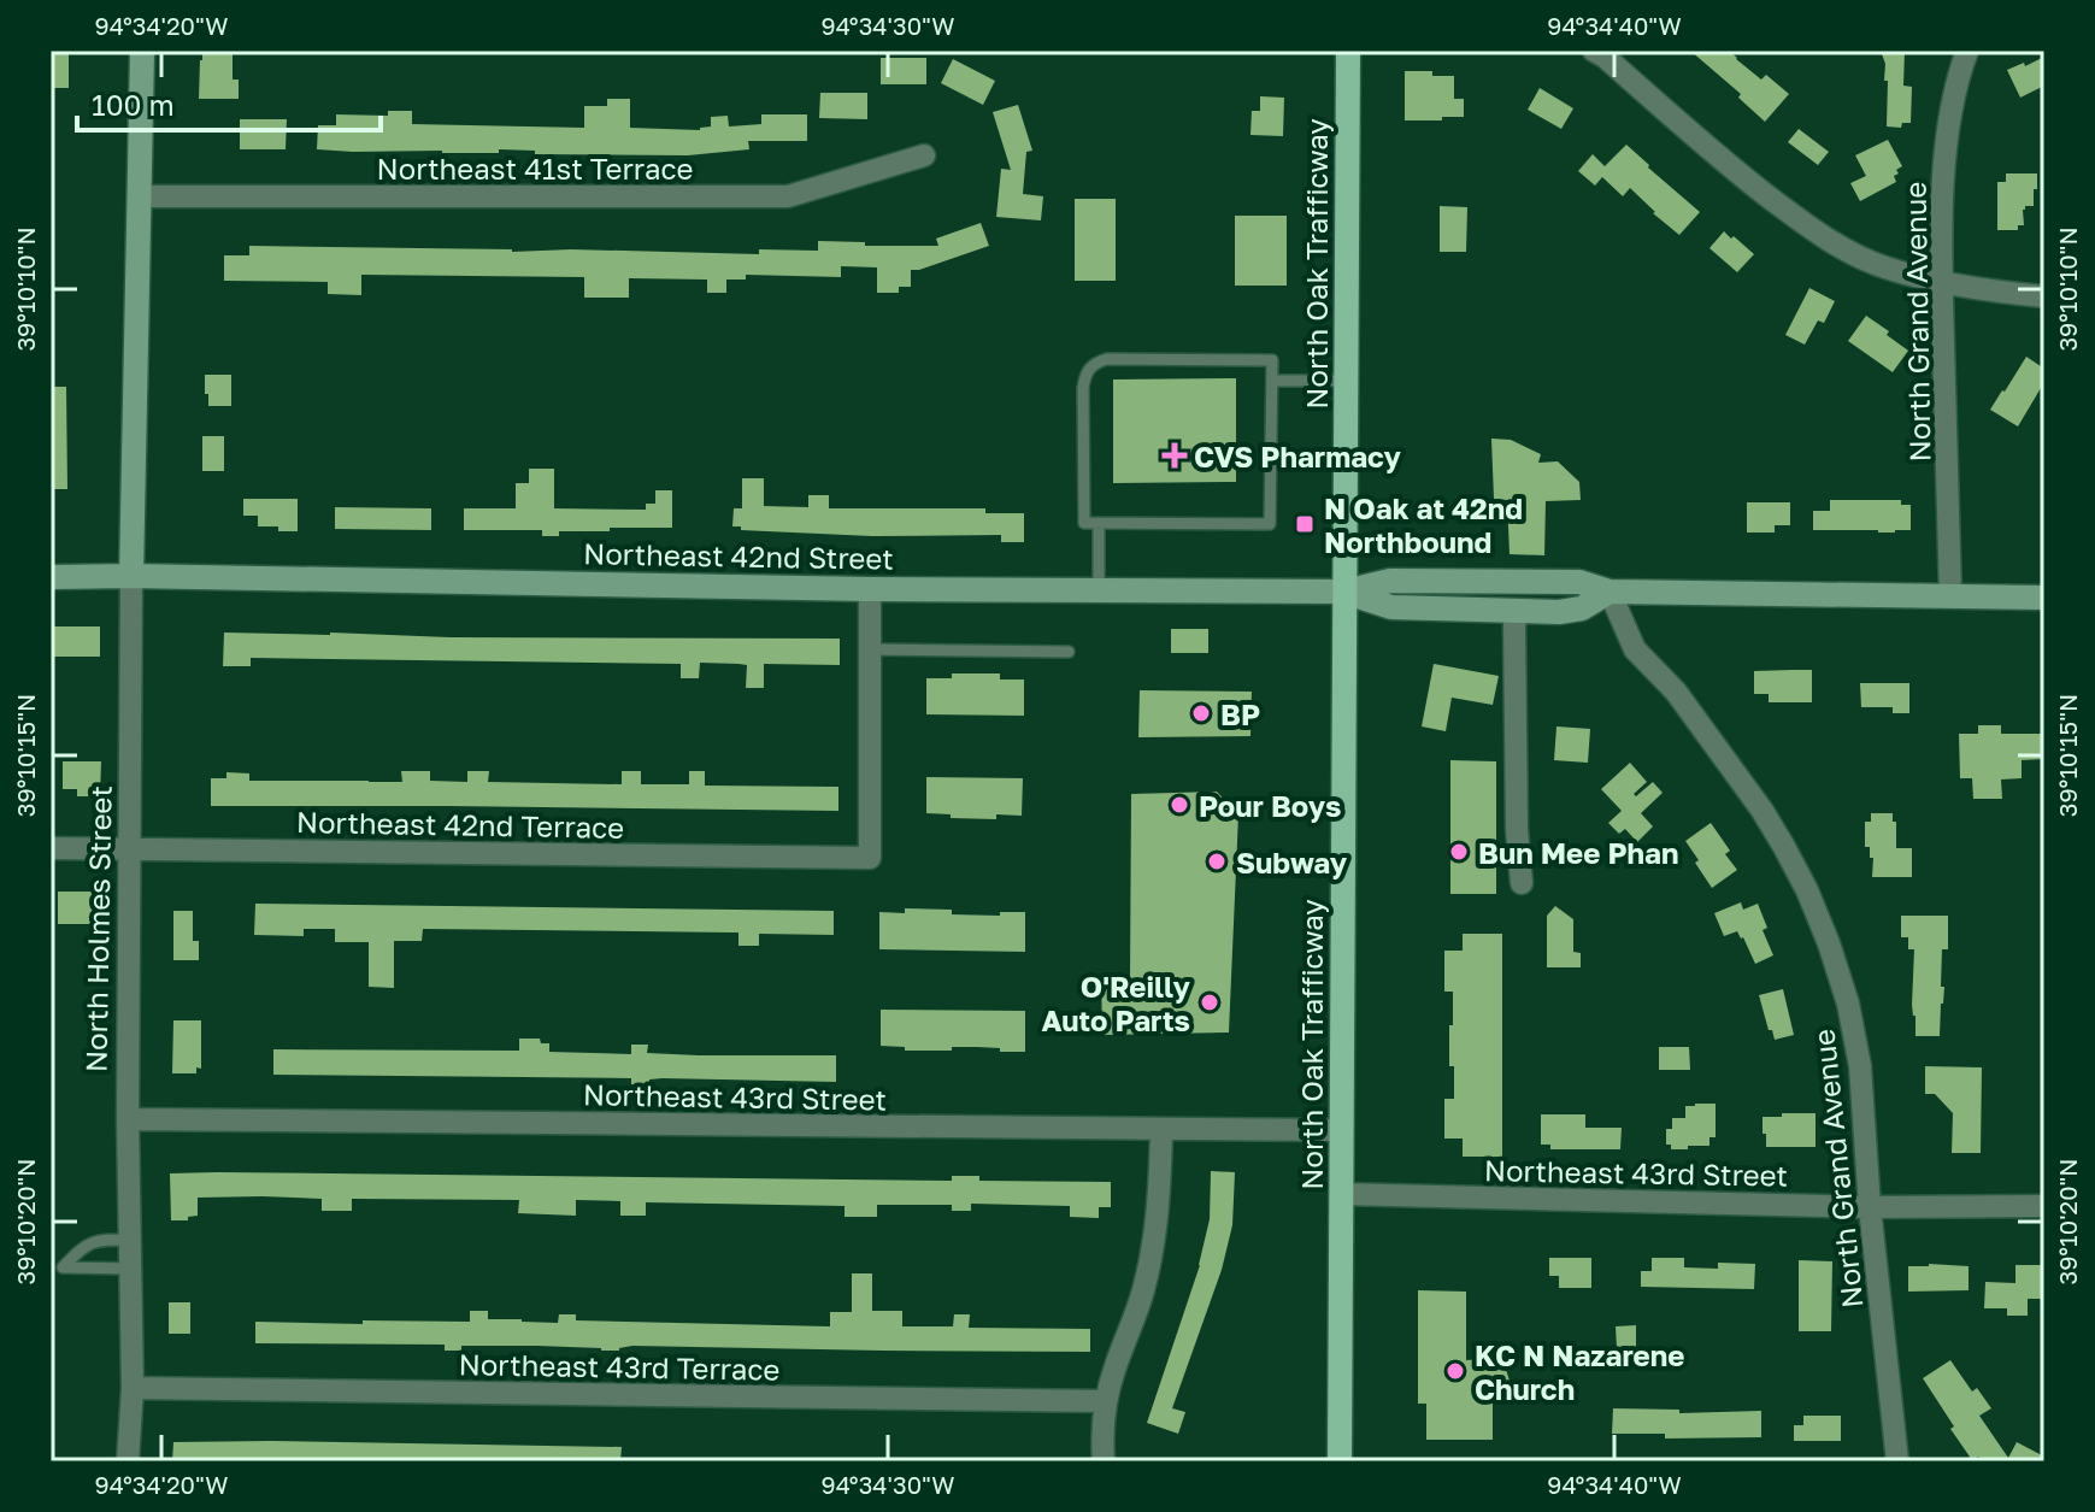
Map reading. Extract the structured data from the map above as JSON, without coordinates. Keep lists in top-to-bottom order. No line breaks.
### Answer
{"streets":{"main road":["North Oak Trafficway","Northeast 42nd Street","North Holmes Street"],"street":["Northeast 41st Terrace","North Grand Avenue","Northeast 42nd Terrace","Northeast 43rd Street","Northeast 43rd Terrace"]},"crossings":[["Northeast 41st Terrace","North Holmes Street"],["North Oak Trafficway","Northeast 42nd Street"],["North Oak Trafficway","Northeast 43rd Street"],["North Grand Avenue","Northeast 43rd Street"],["Northeast 42nd Street","North Holmes Street"],["Northeast 42nd Terrace","North Holmes Street"],["North Holmes Street","Northeast 43rd Street"],["North Holmes Street","Northeast 43rd Terrace"]],"places":{"health":["CVS Pharmacy"],"transit":["N Oak at 42nd Northbound"],"other":["BP","Pour Boys","Bun Mee Phan","Subway","O'Reilly Auto Parts","KC N Nazarene Church"]},"scale_bar":"100 m","coordinates":["94°34'20\"W","94°34'30\"W","94°34'40\"W","39°10'10\"N","39°10'15\"N","39°10'20\"N"]}
